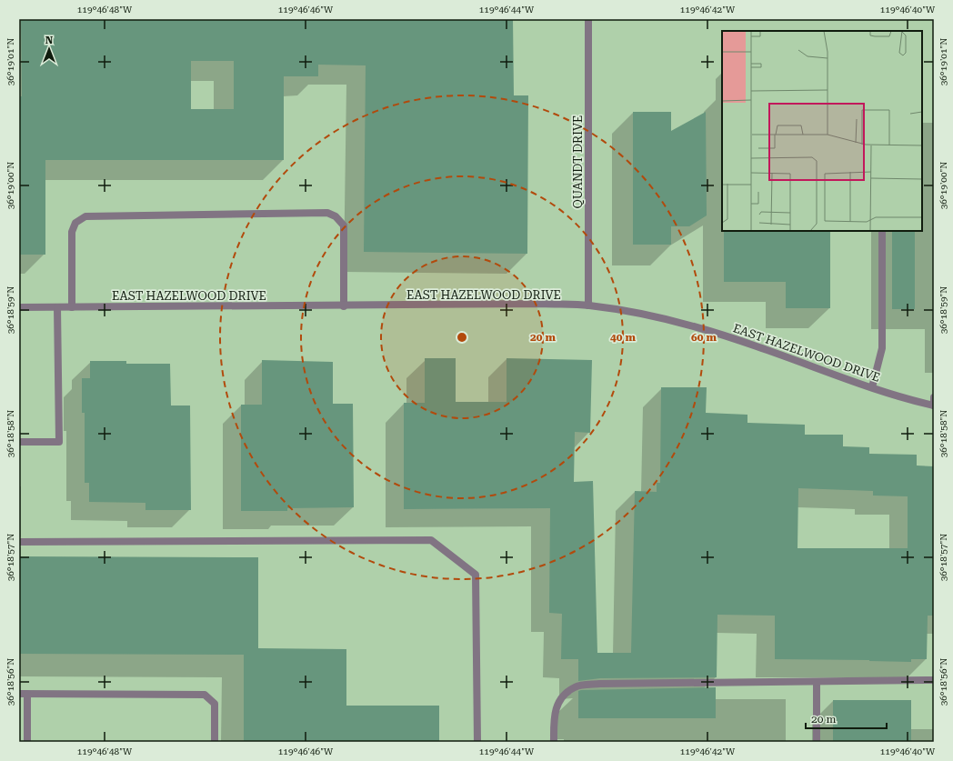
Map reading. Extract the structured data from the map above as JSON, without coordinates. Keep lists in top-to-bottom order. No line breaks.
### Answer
{"streets":{"street":["QUANDT DRIVE","EAST HAZELWOOD DRIVE"]},"crossings":[["QUANDT DRIVE","EAST HAZELWOOD DRIVE"]],"scale_bar":"20 m","north":"top","coordinates":["119°46'48\"W","119°46'46\"W","119°46'44\"W","119°46'42\"W","119°46'40\"W","36°19'01\"N","36°19'00\"N","36°18'59\"N","36°18'58\"N","36°18'57\"N","36°18'56\"N"],"rings":["20 m","40 m","60 m"]}
